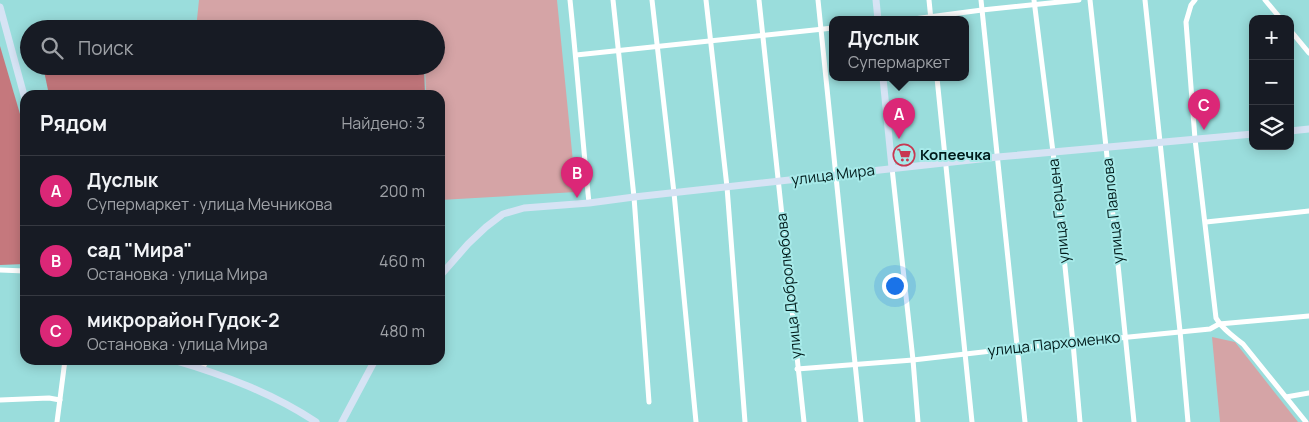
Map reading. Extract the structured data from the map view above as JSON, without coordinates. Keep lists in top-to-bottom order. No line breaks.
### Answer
{"streets":{"main road":["улица Мира"],"street":["улица Герцена","улица Павлова","улица Добролюбова","улица Пархоменко"]},"crossings":[["улица Мира","улица Герцена"],["улица Мира","улица Павлова"],["улица Мира","улица Добролюбова"],["улица Герцена","улица Пархоменко"],["улица Павлова","улица Пархоменко"],["улица Добролюбова","улица Пархоменко"]],"places":{"supermarket":["Копеечка"]},"page":{"map_buttons":["+","−"],"popup":["Дуслык","Супермаркет"],"search":"Поиск","pins":["C","A","B"],"heading":["Рядом","Найдено: 3"],"list":[{"mark":"A","name":"Дуслык","note":"Супермаркет · улица Мечникова","value":"200 m"},{"mark":"B","name":"сад \"Мира\"","note":"Остановка · улица Мира","value":"460 m"},{"mark":"C","name":"микрорайон Гудок-2","note":"Остановка · улица Мира","value":"480 m"}]}}
